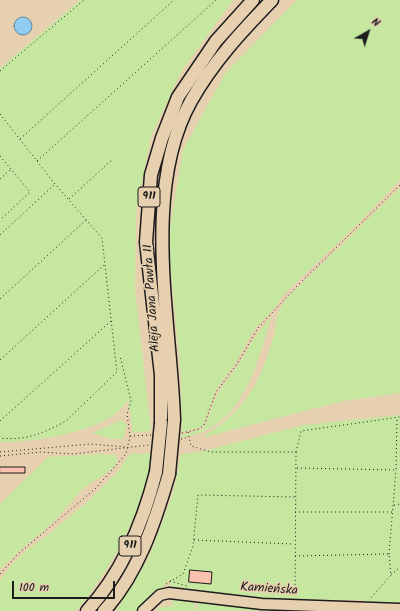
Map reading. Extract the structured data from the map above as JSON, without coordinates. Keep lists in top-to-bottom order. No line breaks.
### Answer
{"streets":{"main road":["911","Aleja Jana Pawła II"],"street":["Kamieńska"]},"scale_bar":"100 m","north":"top right"}
